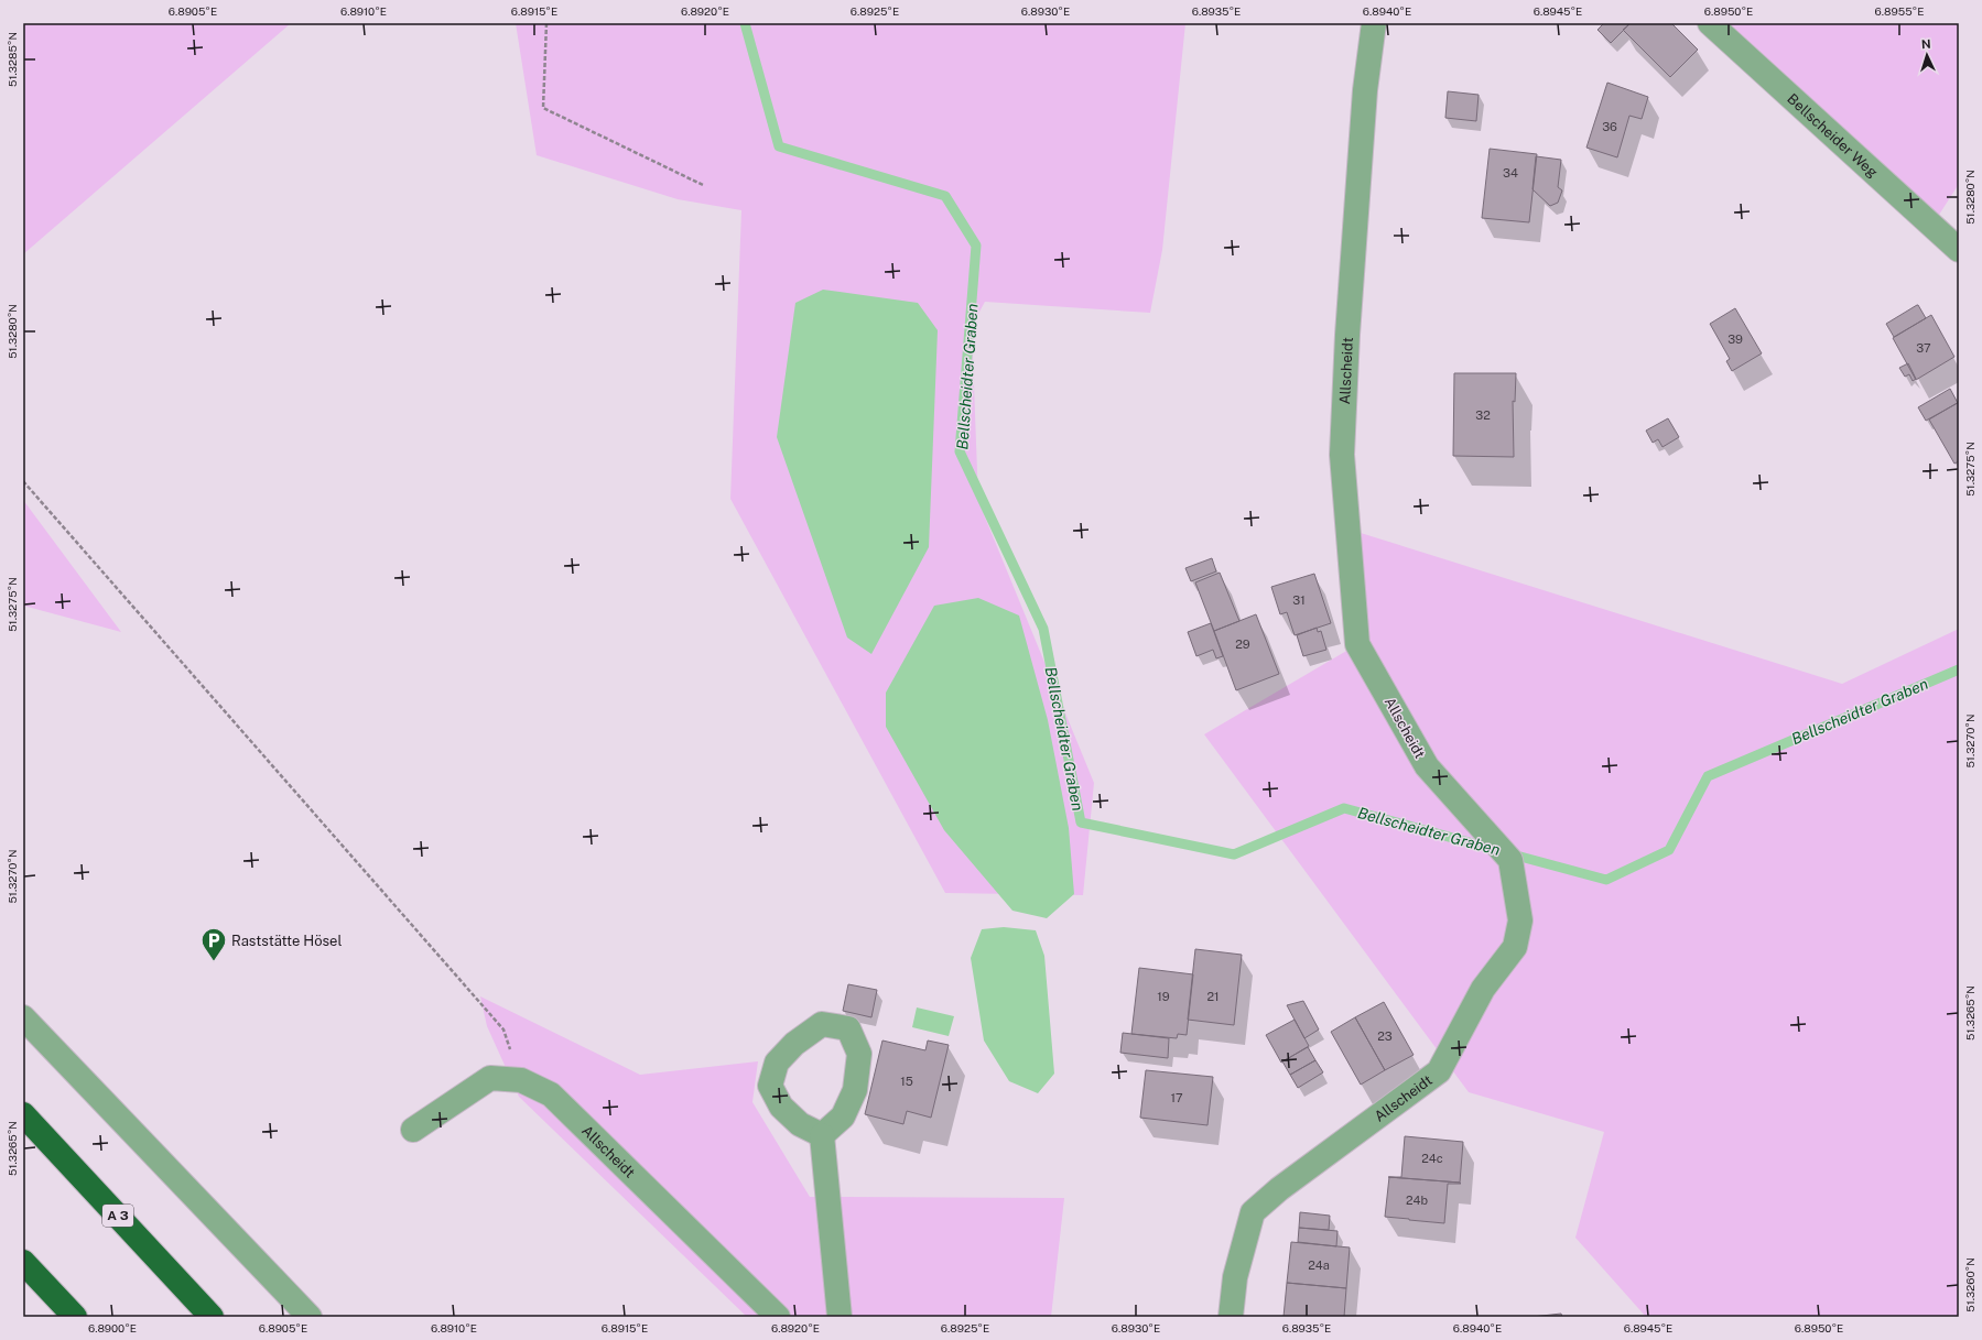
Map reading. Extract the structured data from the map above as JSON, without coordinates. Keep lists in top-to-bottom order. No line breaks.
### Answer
{"streets":{"highway":["A 3"],"street":["Bellscheider Weg","Allscheidt"]},"water":["Bellscheidter Graben"],"places":{"parking":["Raststätte Hösel"]},"house_numbers":["36","34","39","37","32","31","29","19","21","23","15","17","24c","24b","24a"],"north":"top","coordinates":["6.8905°E","6.8910°E","6.8915°E","6.8920°E","6.8925°E","6.8930°E","6.8935°E","6.8940°E","6.8945°E","6.8950°E","6.8955°E","51.3285°N","51.3280°N","51.3275°N","51.3270°N","51.3265°N","51.3260°N","6.8900°E"]}
